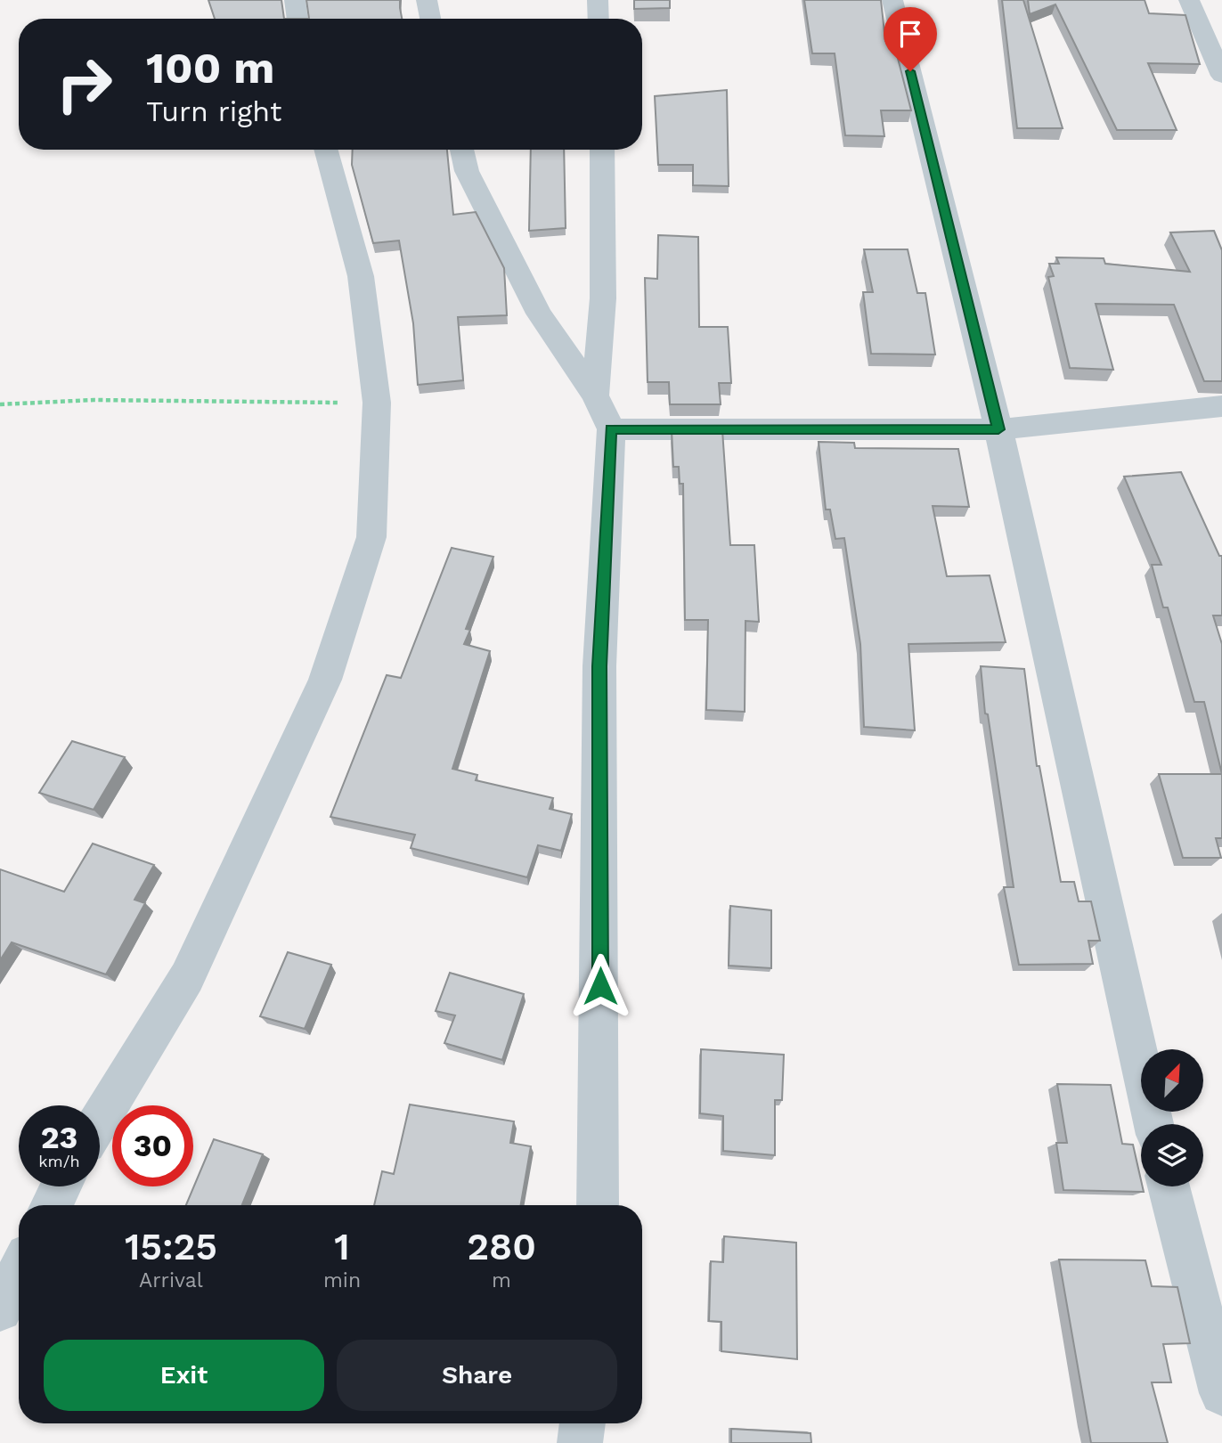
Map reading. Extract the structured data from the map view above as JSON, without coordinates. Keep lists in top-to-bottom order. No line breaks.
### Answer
{"north":"top right","page":{"turn":["100 m","Turn right"],"speed":"23 km/h","limit":"30","eta":["15:25","Arrival","1","min","280","m"],"buttons":["Exit","Share"]}}
